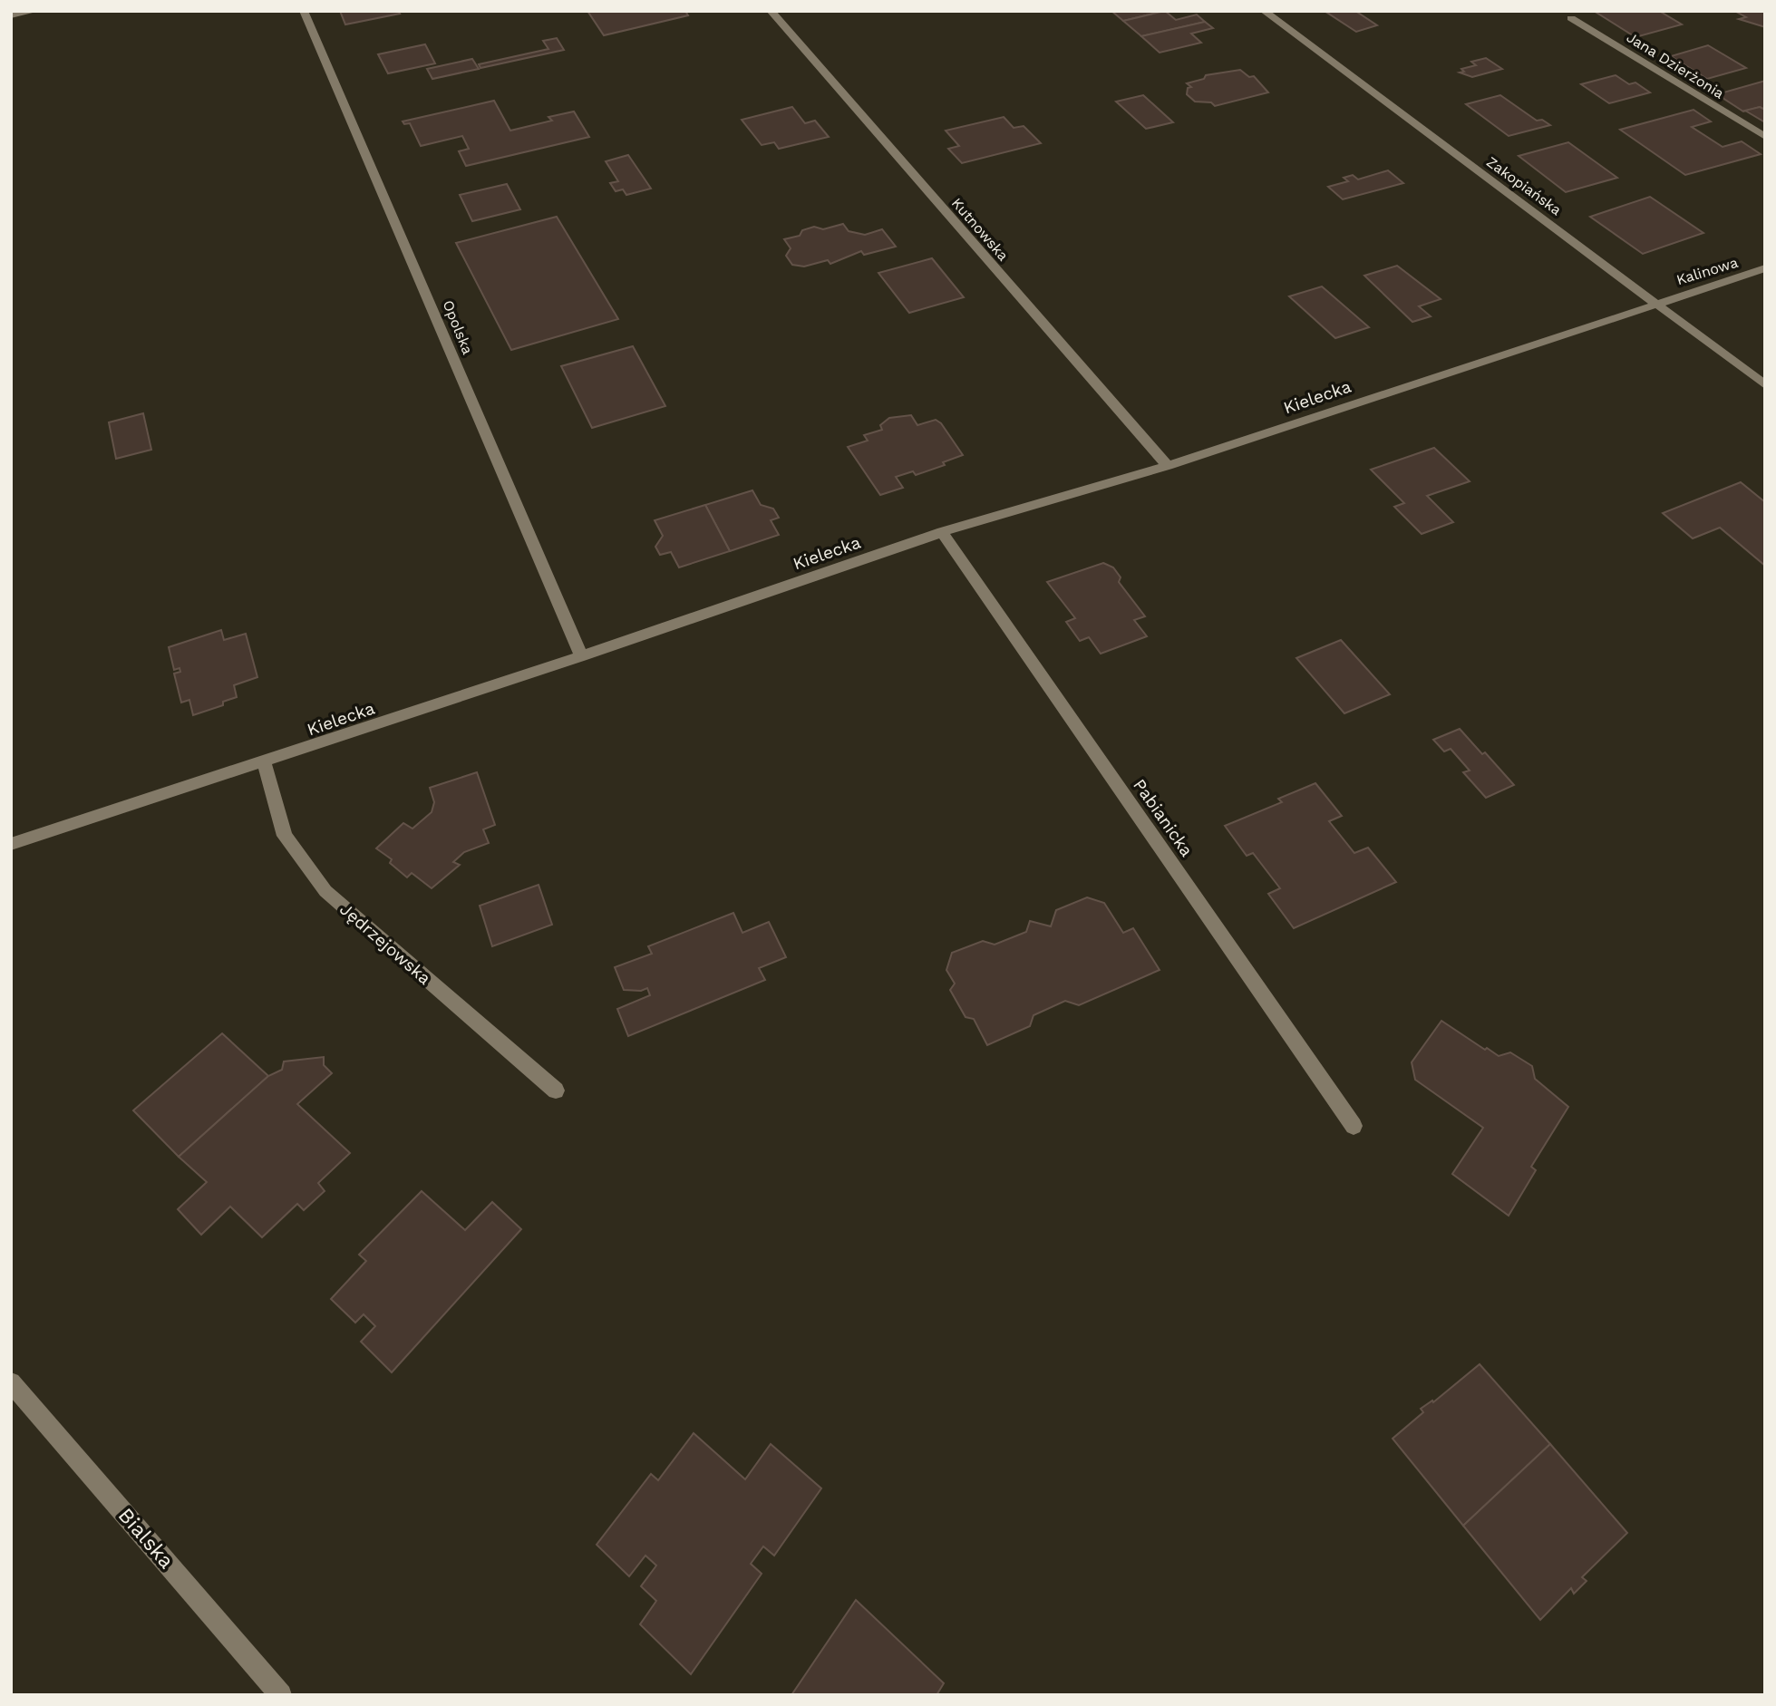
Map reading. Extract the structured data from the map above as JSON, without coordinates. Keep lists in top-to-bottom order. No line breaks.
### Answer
{"streets":{"street":["Jana Dzierżonia","Zakopiańska","Kutnowska","Kalinowa","Opolska","Kielecka","Pabianicka","Jędrzejowska","Bialska"]},"crossings":[["Zakopiańska","Kalinowa"],["Zakopiańska","Kielecka"],["Kutnowska","Kielecka"],["Kalinowa","Kielecka"],["Opolska","Kielecka"],["Kielecka","Pabianicka"],["Kielecka","Jędrzejowska"]]}
